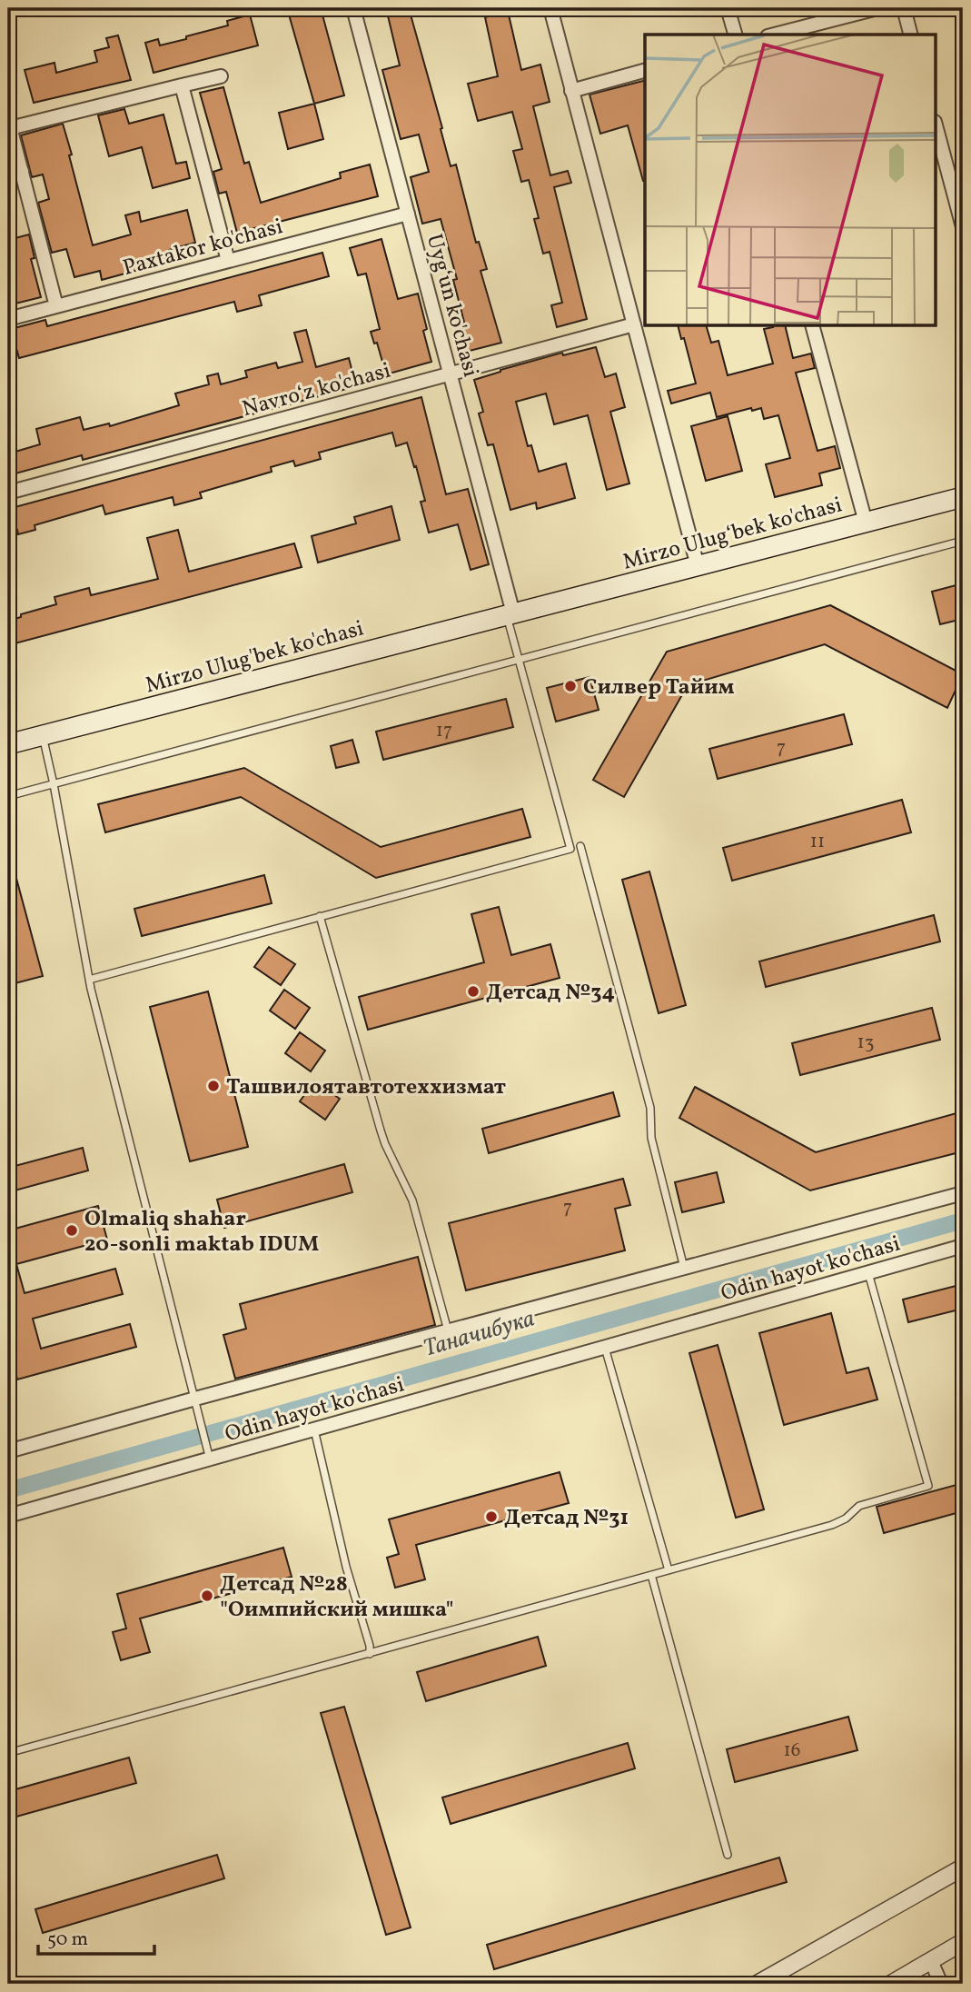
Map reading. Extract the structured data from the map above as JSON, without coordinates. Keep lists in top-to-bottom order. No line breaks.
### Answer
{"streets":{"main road":["Mirzo Ulug‘bek ko'chasi","Mirzo Ulug'bek ko'chasi"],"street":["Paxtakor ko'chasi","Uyg‘un ko'chasi","Navro‘z ko'chasi","Odin hayot ko'chasi"]},"crossings":[["Paxtakor ko'chasi","Uyg‘un ko'chasi"],["Uyg‘un ko'chasi","Navro‘z ko'chasi"],["Uyg‘un ko'chasi","Mirzo Ulug‘bek ko'chasi"],["Uyg‘un ko'chasi","Mirzo Ulug'bek ko'chasi"],["Mirzo Ulug‘bek ko'chasi","Mirzo Ulug'bek ko'chasi"]],"water":["Таначибука"],"places":["Силвер Тайим","Детсад №34","Ташвилоятавтотеххизмат","Olmaliq shahar 20-sonli maktab IDUM","Детсад №31","Детсад №28 \"Оимпийский мишка\""],"house_numbers":["17","7","11","13","7","16"],"scale_bar":"50 m"}
